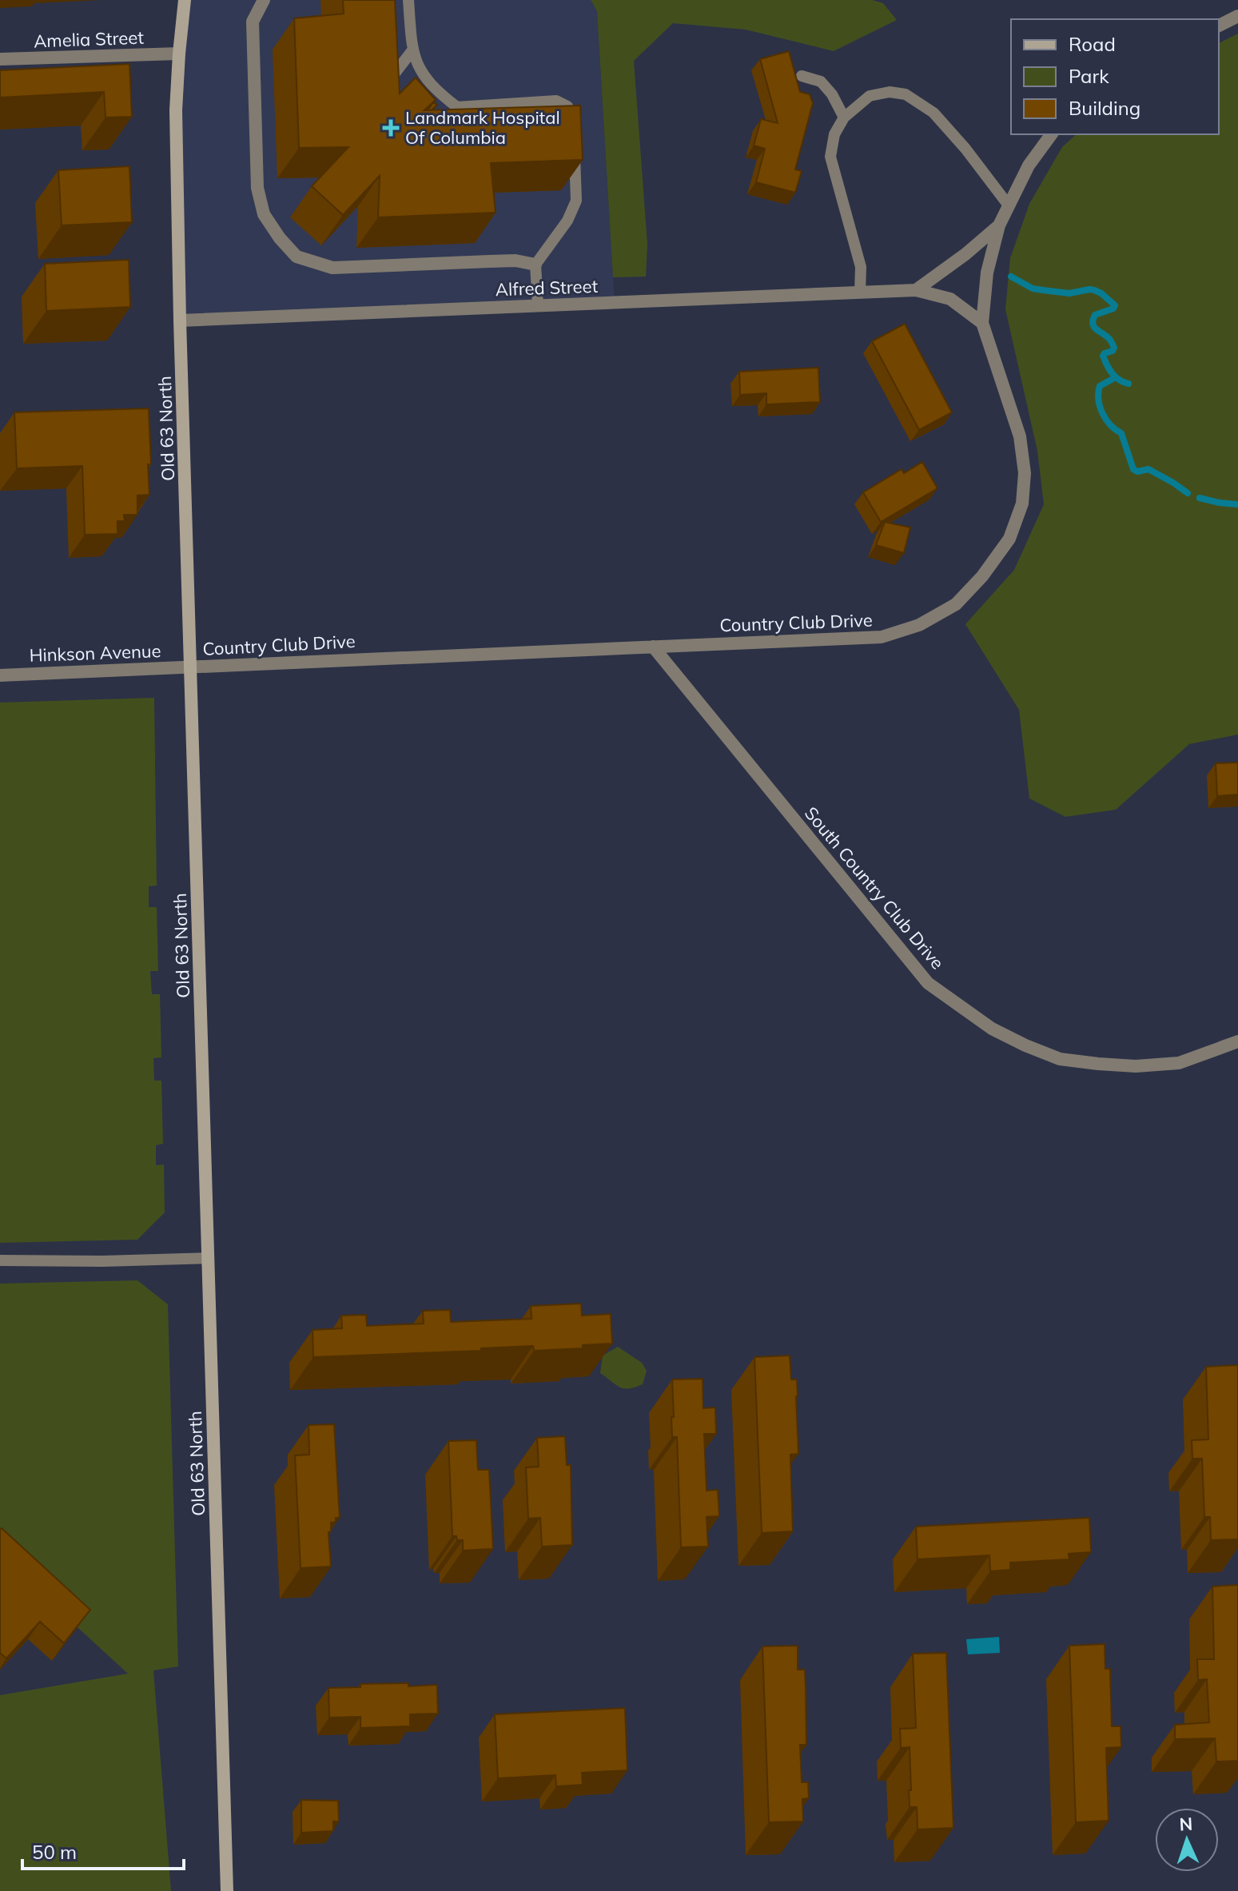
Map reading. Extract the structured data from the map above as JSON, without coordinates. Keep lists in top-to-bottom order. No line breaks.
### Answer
{"streets":{"main road":["Old 63 North"],"street":["Amelia Street","Alfred Street","Country Club Drive","Hinkson Avenue","South Country Club Drive"]},"crossings":[["Amelia Street","Old 63 North"],["Alfred Street","Old 63 North"],["Alfred Street","Country Club Drive"],["Old 63 North","Country Club Drive"],["Old 63 North","Hinkson Avenue"],["Country Club Drive","Hinkson Avenue"],["Country Club Drive","South Country Club Drive"]],"places":{"health":["Landmark Hospital Of Columbia"]},"legend":["Road","Park","Building"],"scale_bar":"50 m","north":"top"}
